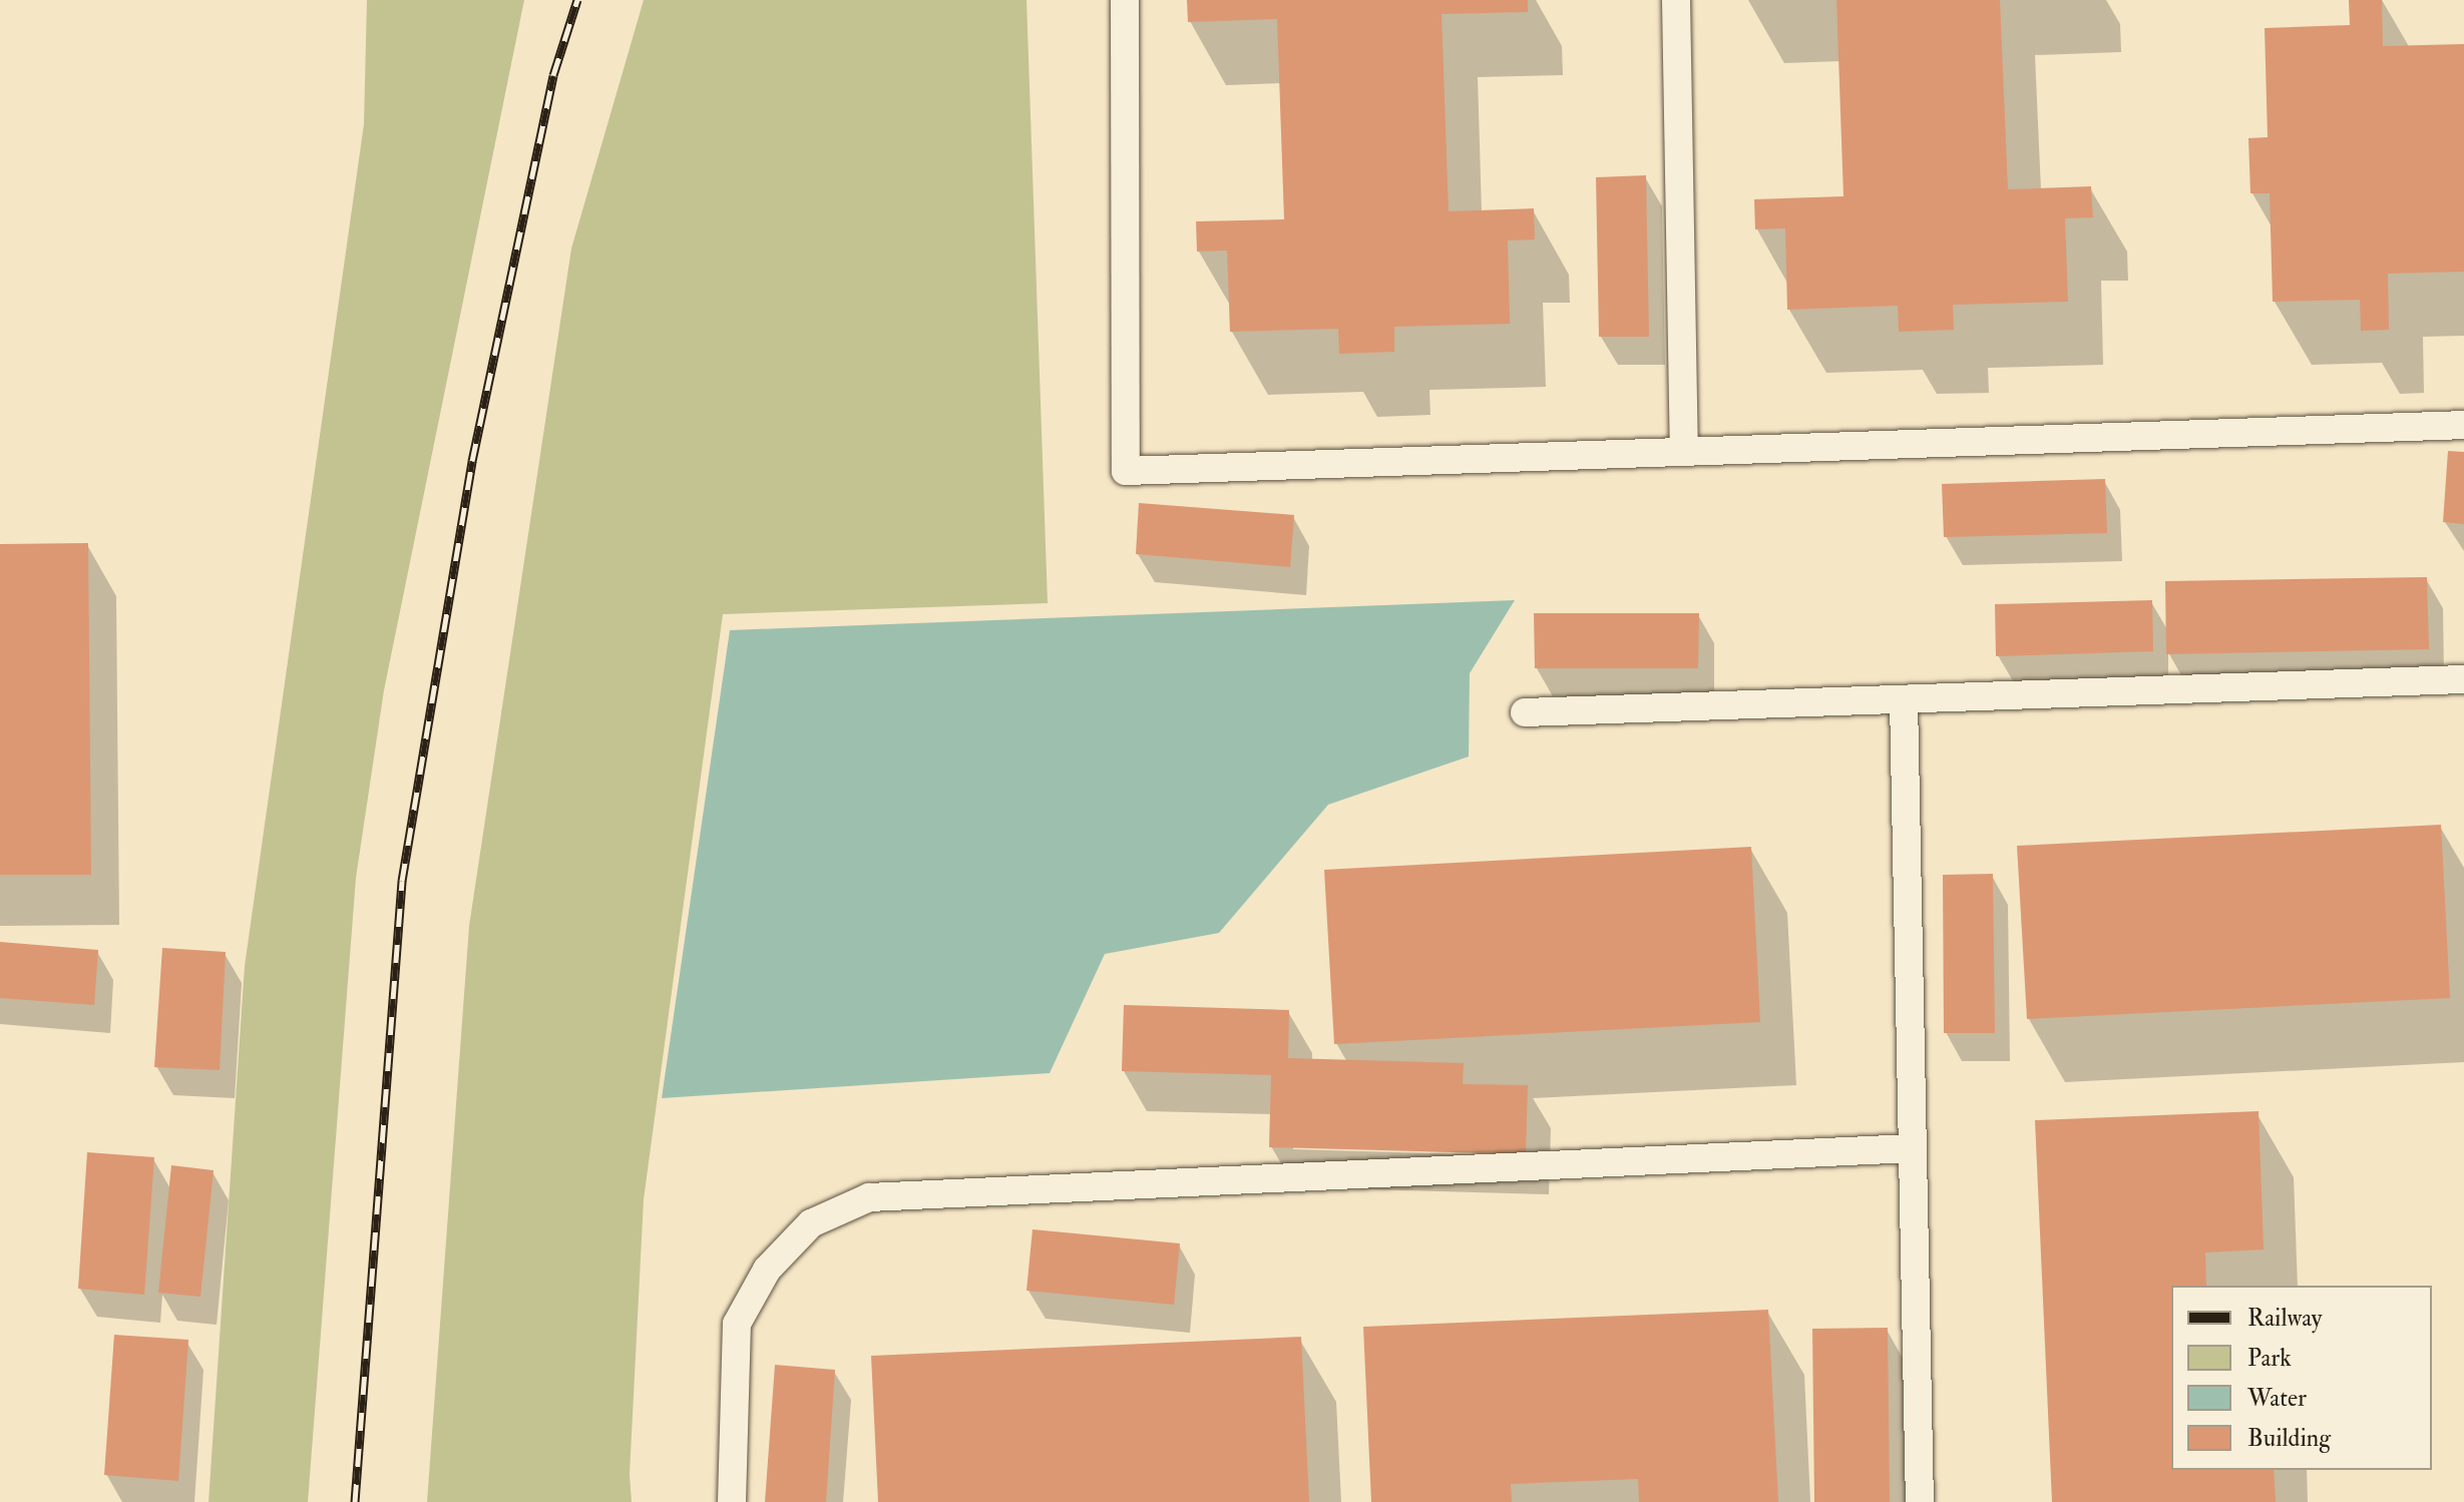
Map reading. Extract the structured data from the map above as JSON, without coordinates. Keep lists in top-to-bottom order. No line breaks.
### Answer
{"legend":["Railway","Park","Water","Building"]}
